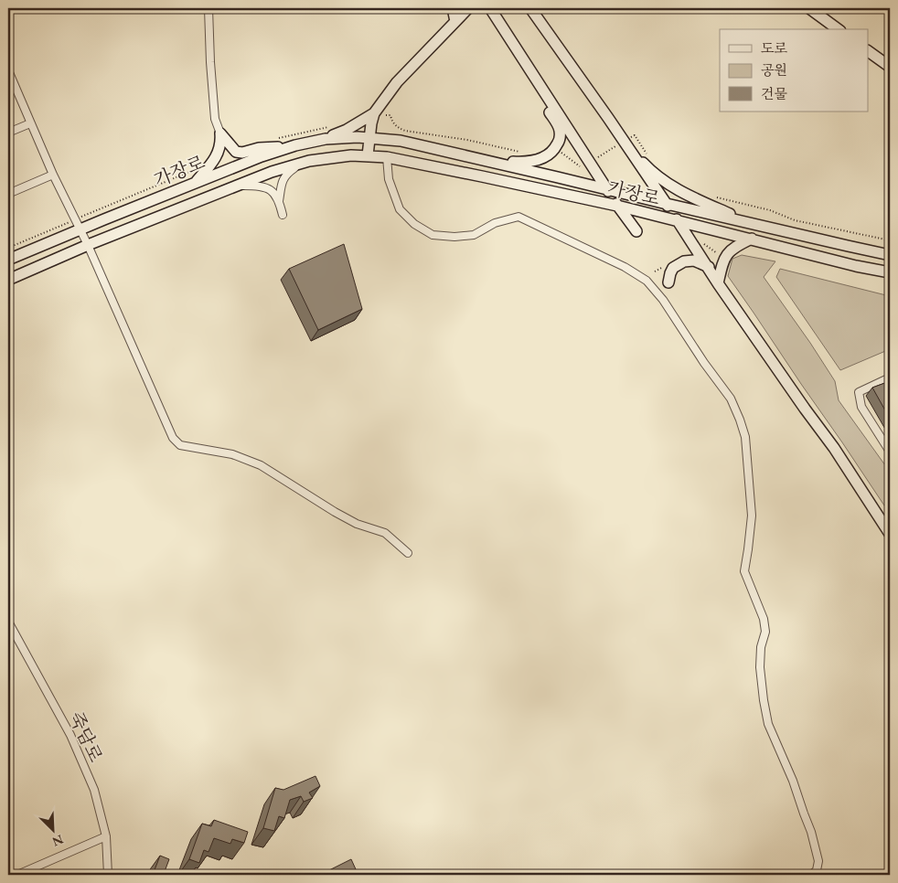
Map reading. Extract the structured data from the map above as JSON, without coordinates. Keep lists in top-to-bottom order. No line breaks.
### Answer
{"streets":{"main road":["가장로"],"street":["죽담로"]},"legend":["도로","공원","건물"],"north":"bottom right"}
